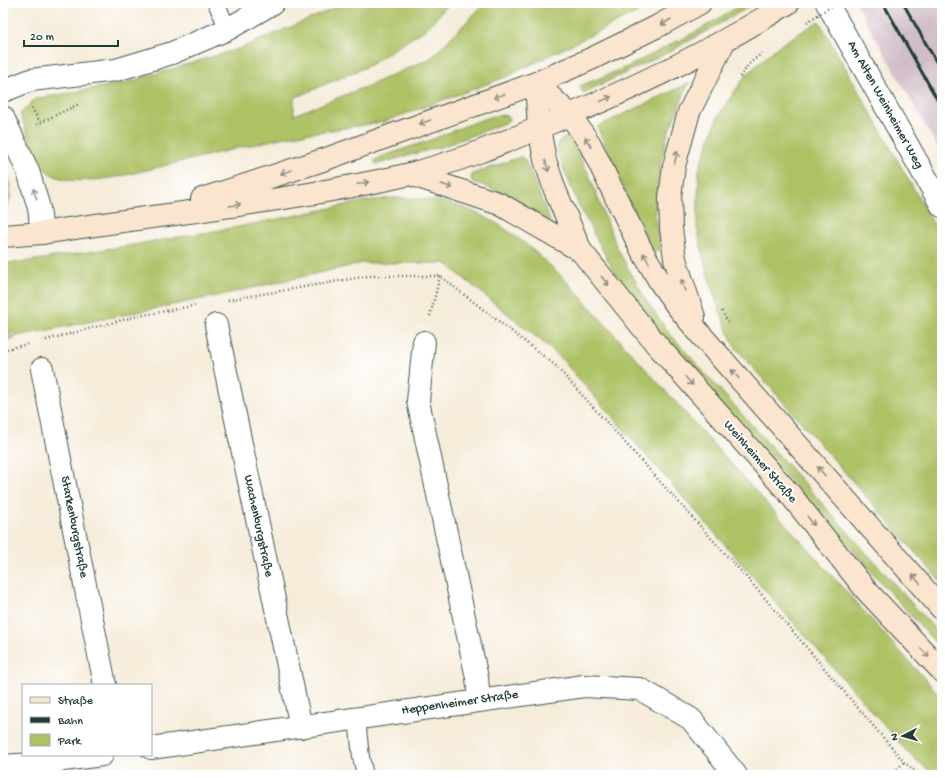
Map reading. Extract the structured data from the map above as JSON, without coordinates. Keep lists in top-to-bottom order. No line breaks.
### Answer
{"streets":{"street":["Am Alten Weinheimer Weg","Weinheimer Straße","Wachenburgstraße","Starkenburgstraße","Heppenheimer Straße"]},"crossings":[["Wachenburgstraße","Heppenheimer Straße"]],"legend":["Straße","Bahn","Park"],"scale_bar":"20 m","north":"left"}
